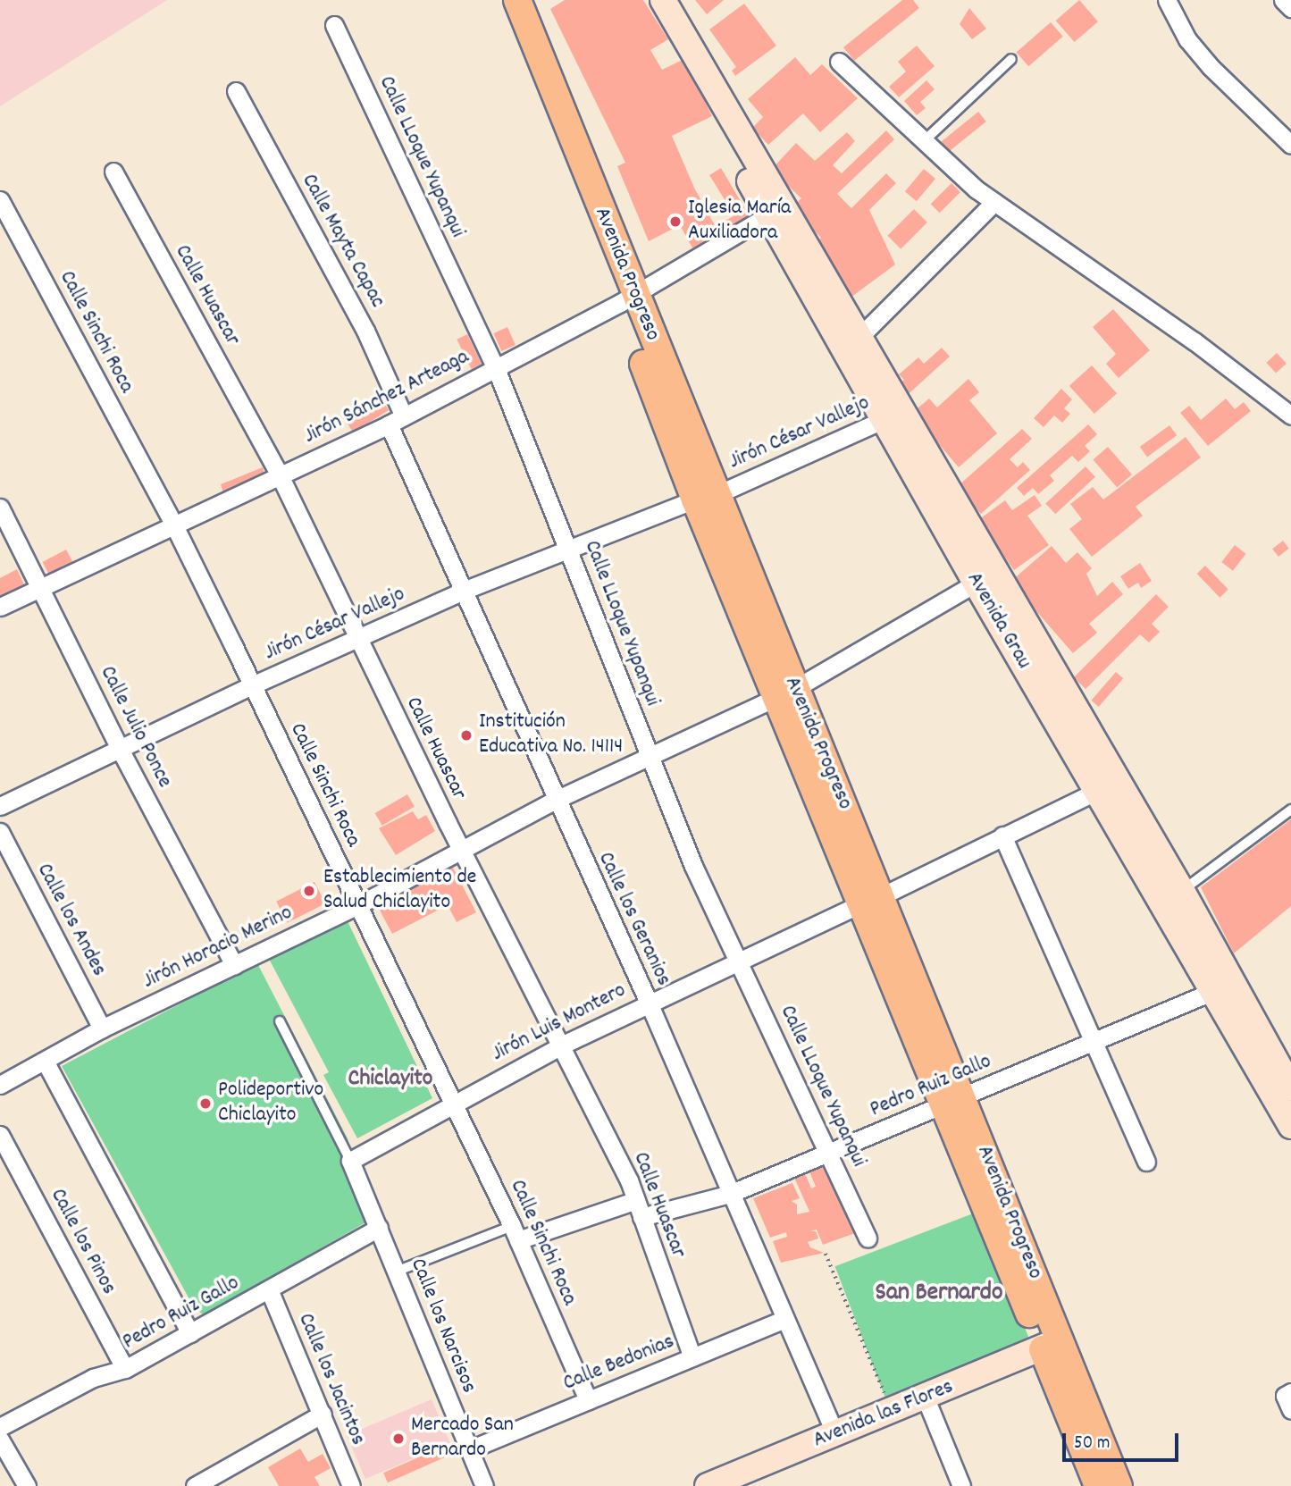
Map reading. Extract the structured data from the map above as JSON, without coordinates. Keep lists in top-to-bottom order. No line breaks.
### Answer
{"streets":{"main road":["Avenida Progreso"],"street":["Calle LLoque Yupanqui","Calle Mayta Capac","Calle Huascar","Calle Sinchi Roca","Jirón Sánchez Arteaga","Jirón César Vallejo","Avenida Grau","Calle Julio Ponce","Calle los Geranios","Calle los Andes","Jirón Horacio Merino","Jirón Luis Montero","Pedro Ruiz Gallo","Calle los Pinos","Calle los Narcisos","Calle Bedonias","Calle los Jacintos","Avenida las Flores"]},"crossings":[["Calle LLoque Yupanqui","Jirón Sánchez Arteaga"],["Calle LLoque Yupanqui","Jirón César Vallejo"],["Calle LLoque Yupanqui","Jirón Horacio Merino"],["Calle LLoque Yupanqui","Jirón Luis Montero"],["Calle LLoque Yupanqui","Pedro Ruiz Gallo"],["Calle Mayta Capac","Jirón Sánchez Arteaga"],["Calle Mayta Capac","Calle los Geranios"],["Avenida Progreso","Jirón Sánchez Arteaga"],["Avenida Progreso","Jirón César Vallejo"],["Avenida Progreso","Jirón Horacio Merino"],["Avenida Progreso","Jirón Luis Montero"],["Avenida Progreso","Pedro Ruiz Gallo"],["Avenida Progreso","Avenida las Flores"],["Calle Huascar","Jirón Sánchez Arteaga"],["Calle Huascar","Jirón César Vallejo"],["Calle Huascar","Jirón Horacio Merino"],["Calle Huascar","Jirón Luis Montero"],["Calle Huascar","Pedro Ruiz Gallo"],["Calle Huascar","Calle Bedonias"],["Calle Sinchi Roca","Jirón Sánchez Arteaga"],["Calle Sinchi Roca","Jirón César Vallejo"],["Calle Sinchi Roca","Jirón Horacio Merino"],["Calle Sinchi Roca","Jirón Luis Montero"],["Calle Sinchi Roca","Calle Bedonias"],["Jirón Sánchez Arteaga","Avenida Grau"],["Jirón Sánchez Arteaga","Calle Julio Ponce"],["Jirón Sánchez Arteaga","Calle los Geranios"],["Jirón César Vallejo","Avenida Grau"],["Jirón César Vallejo","Calle Julio Ponce"],["Jirón César Vallejo","Calle los Geranios"],["Avenida Grau","Jirón Horacio Merino"],["Avenida Grau","Jirón Luis Montero"],["Avenida Grau","Pedro Ruiz Gallo"],["Calle Julio Ponce","Jirón Horacio Merino"],["Calle los Geranios","Jirón Horacio Merino"],["Calle los Geranios","Jirón Luis Montero"],["Calle los Geranios","Pedro Ruiz Gallo"],["Calle los Geranios","Calle Bedonias"],["Calle los Geranios","Avenida las Flores"],["Calle los Andes","Jirón Horacio Merino"],["Pedro Ruiz Gallo","Calle los Pinos"],["Pedro Ruiz Gallo","Calle los Narcisos"],["Pedro Ruiz Gallo","Calle los Jacintos"],["Calle los Narcisos","Calle Bedonias"]],"districts":["Chiclayito","San Bernardo"],"places":["Iglesia María Auxiliadora","Institución Educativa No. 14114","Establecimiento de Salud Chiclayito","Polideportivo Chiclayito","Mercado San Bernardo"],"scale_bar":"50 m"}
